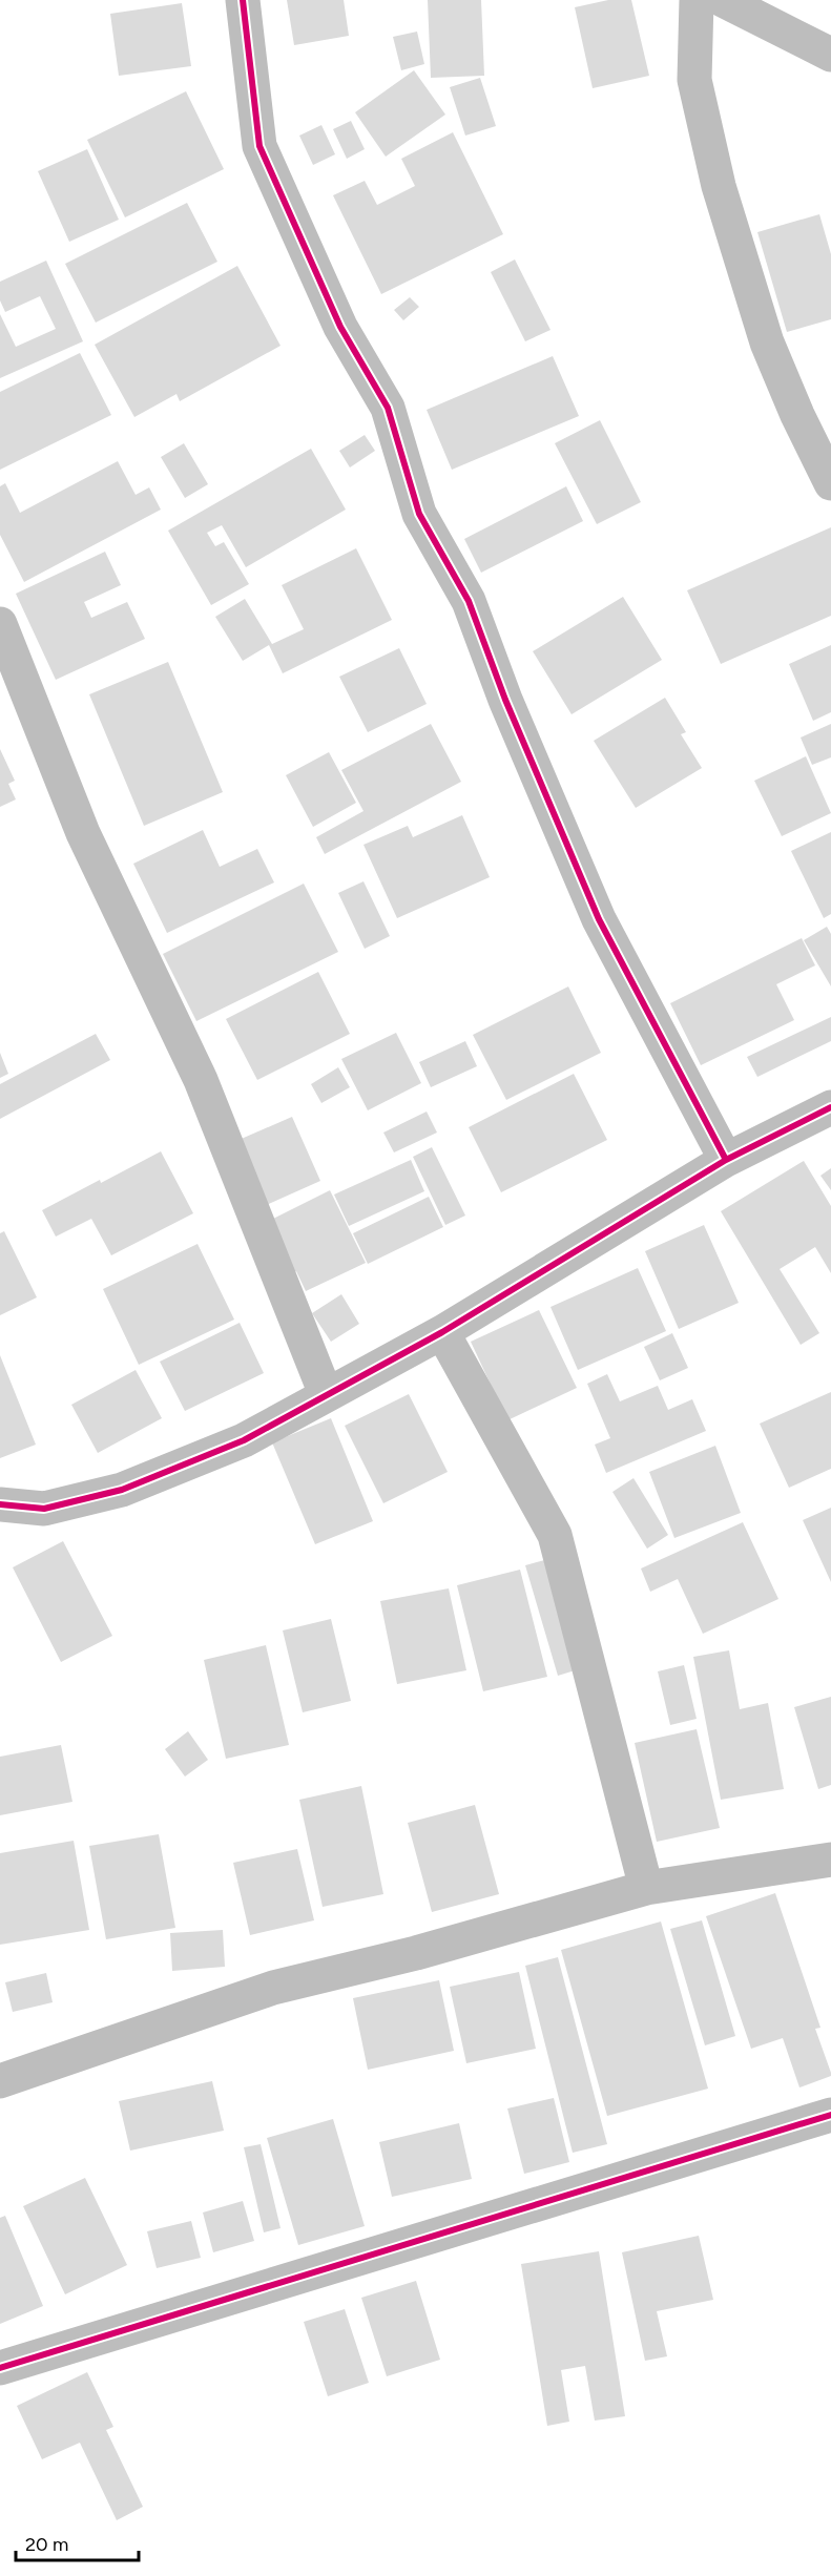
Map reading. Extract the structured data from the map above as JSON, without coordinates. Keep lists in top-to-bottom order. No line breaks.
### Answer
{"scale_bar":"20 m"}
